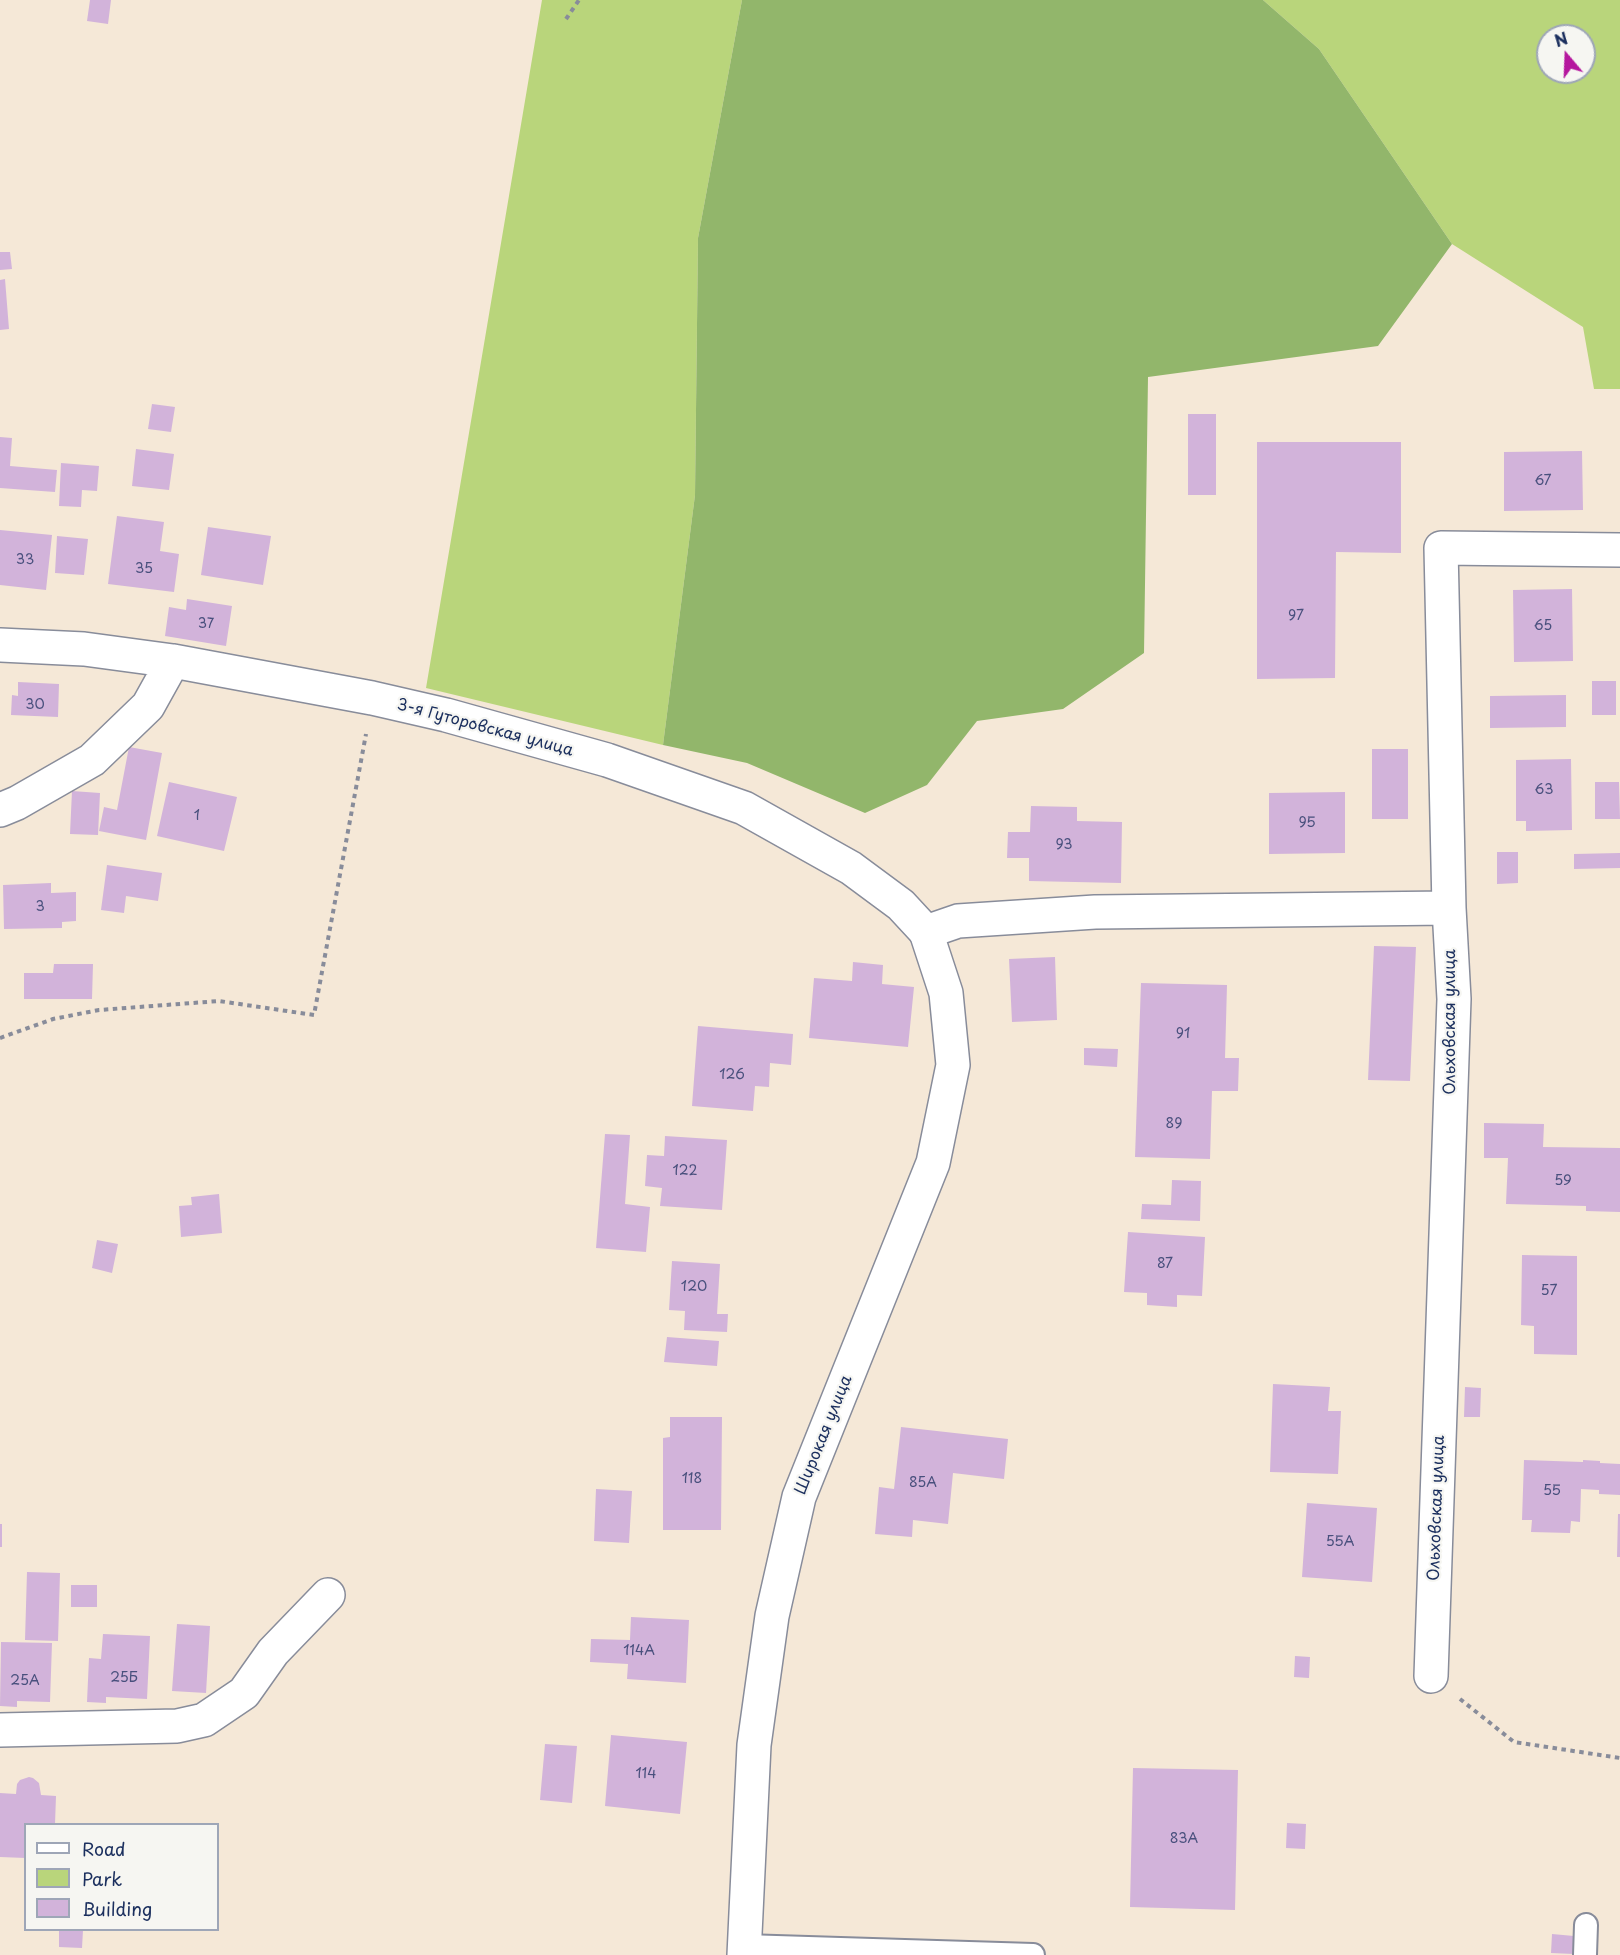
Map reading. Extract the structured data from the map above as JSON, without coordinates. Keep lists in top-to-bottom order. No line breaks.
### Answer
{"streets":{"street":["3-я Гуторовская улица","Ольховская улица","Широкая улица"]},"crossings":[["3-я Гуторовская улица","Широкая улица"]],"house_numbers":["67","33","35","97","37","65","30","63","1","95","93","3","91","126","89","122","59","87","120","57","118","85А","55","55А","114А","25Б","25А","114","83А"],"legend":["Road","Park","Building"],"north":"top"}
